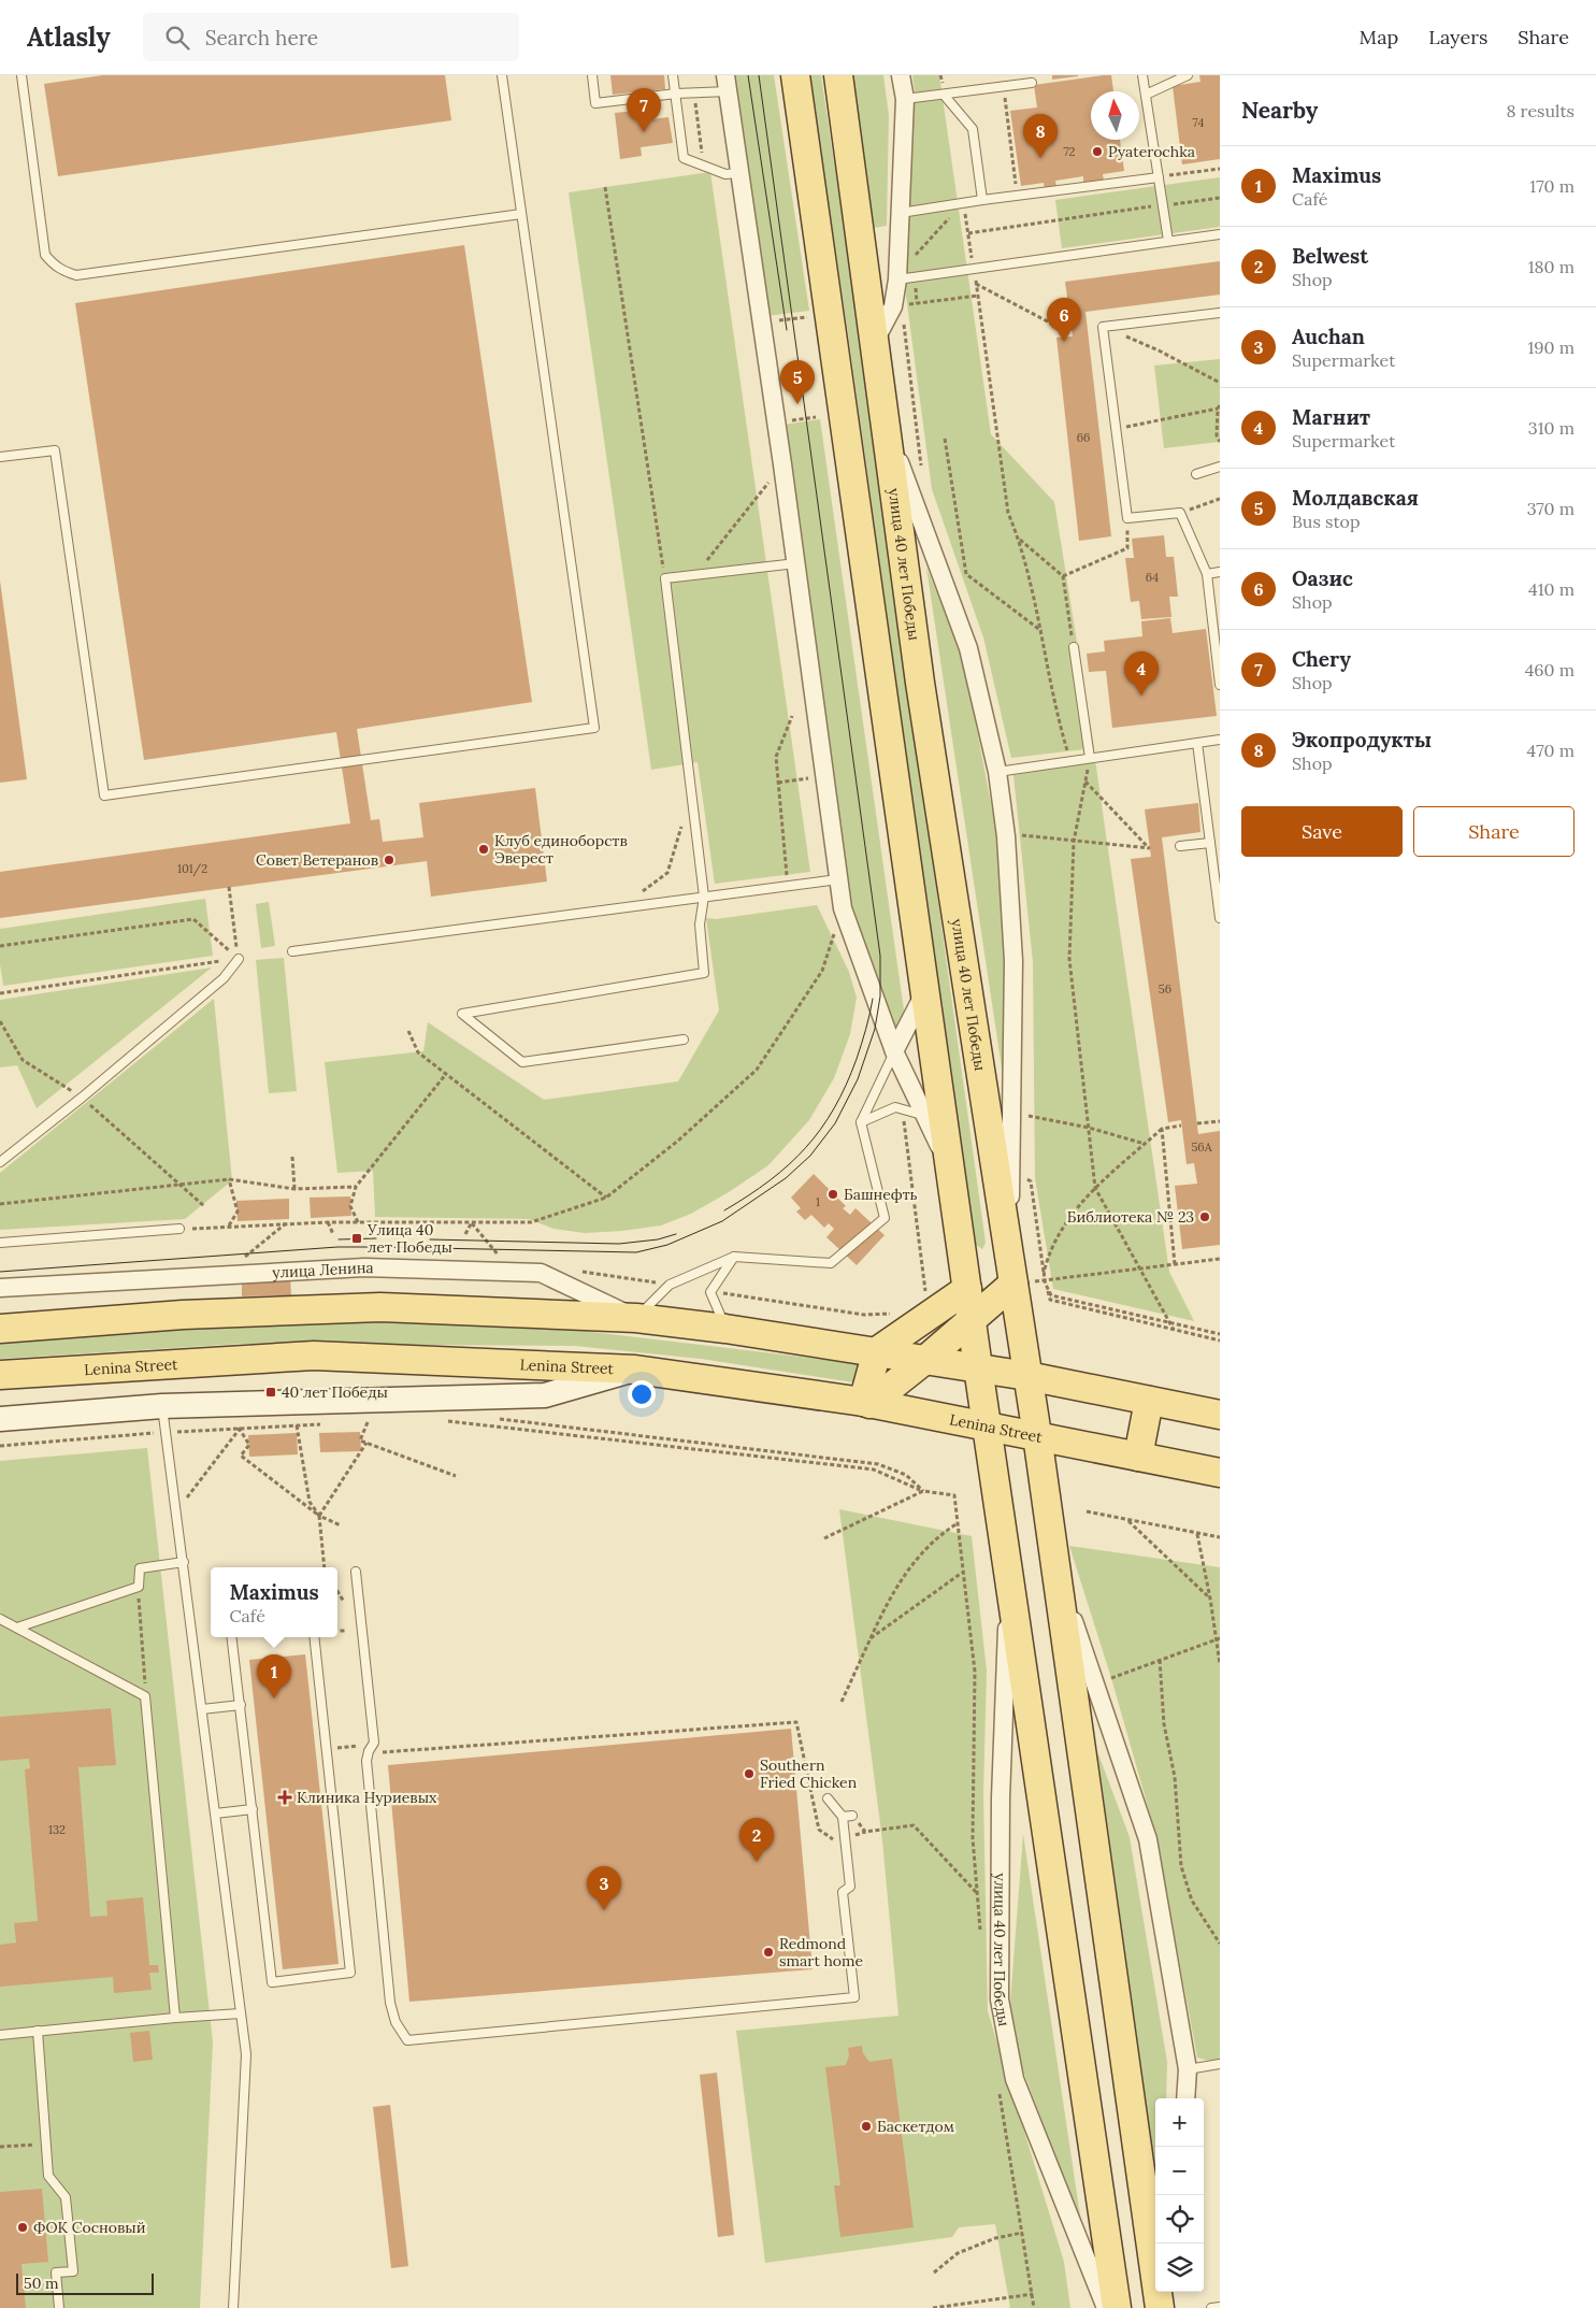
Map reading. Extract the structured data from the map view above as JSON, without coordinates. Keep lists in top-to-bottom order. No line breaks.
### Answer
{"streets":{"main road":["улица 40 лет Победы","Lenina Street"],"street":["улица Ленина"]},"crossings":[["улица 40 лет Победы","Lenina Street"]],"places":{"other":["Pyaterochka","Клуб единоборств Эверест","Совет Ветеранов","Башнефть","Библиотека № 23","Southern Fried Chicken","Redmond smart home","Баскетдом","ФОК Сосновый"],"transit":["Улица 40 лет Победы","40 лет Победы"],"health":["Клиника Нуриевых"]},"house_numbers":["74","72","66","64","101/2","56","56А","1","132"],"scale_bar":"50 m","north":"top","page":{"header":"Atlasly","search":"Search here","nav":["Map","Layers","Share"],"heading":["Nearby","8 results"],"pins":["7","8","6","5","4","1","2","3"],"list":[{"mark":"1","name":"Maximus","note":"Café","value":"170 m"},{"mark":"2","name":"Belwest","note":"Shop","value":"180 m"},{"mark":"3","name":"Auchan","note":"Supermarket","value":"190 m"},{"mark":"4","name":"Магнит","note":"Supermarket","value":"310 m"},{"mark":"5","name":"Молдавская","note":"Bus stop","value":"370 m"},{"mark":"6","name":"Оазис","note":"Shop","value":"410 m"},{"mark":"7","name":"Chery","note":"Shop","value":"460 m"},{"mark":"8","name":"Экопродукты","note":"Shop","value":"470 m"}],"buttons":["Save","Share"],"popup":["Maximus","Café"],"map_buttons":["+","−"],"scale":"50 m"}}
